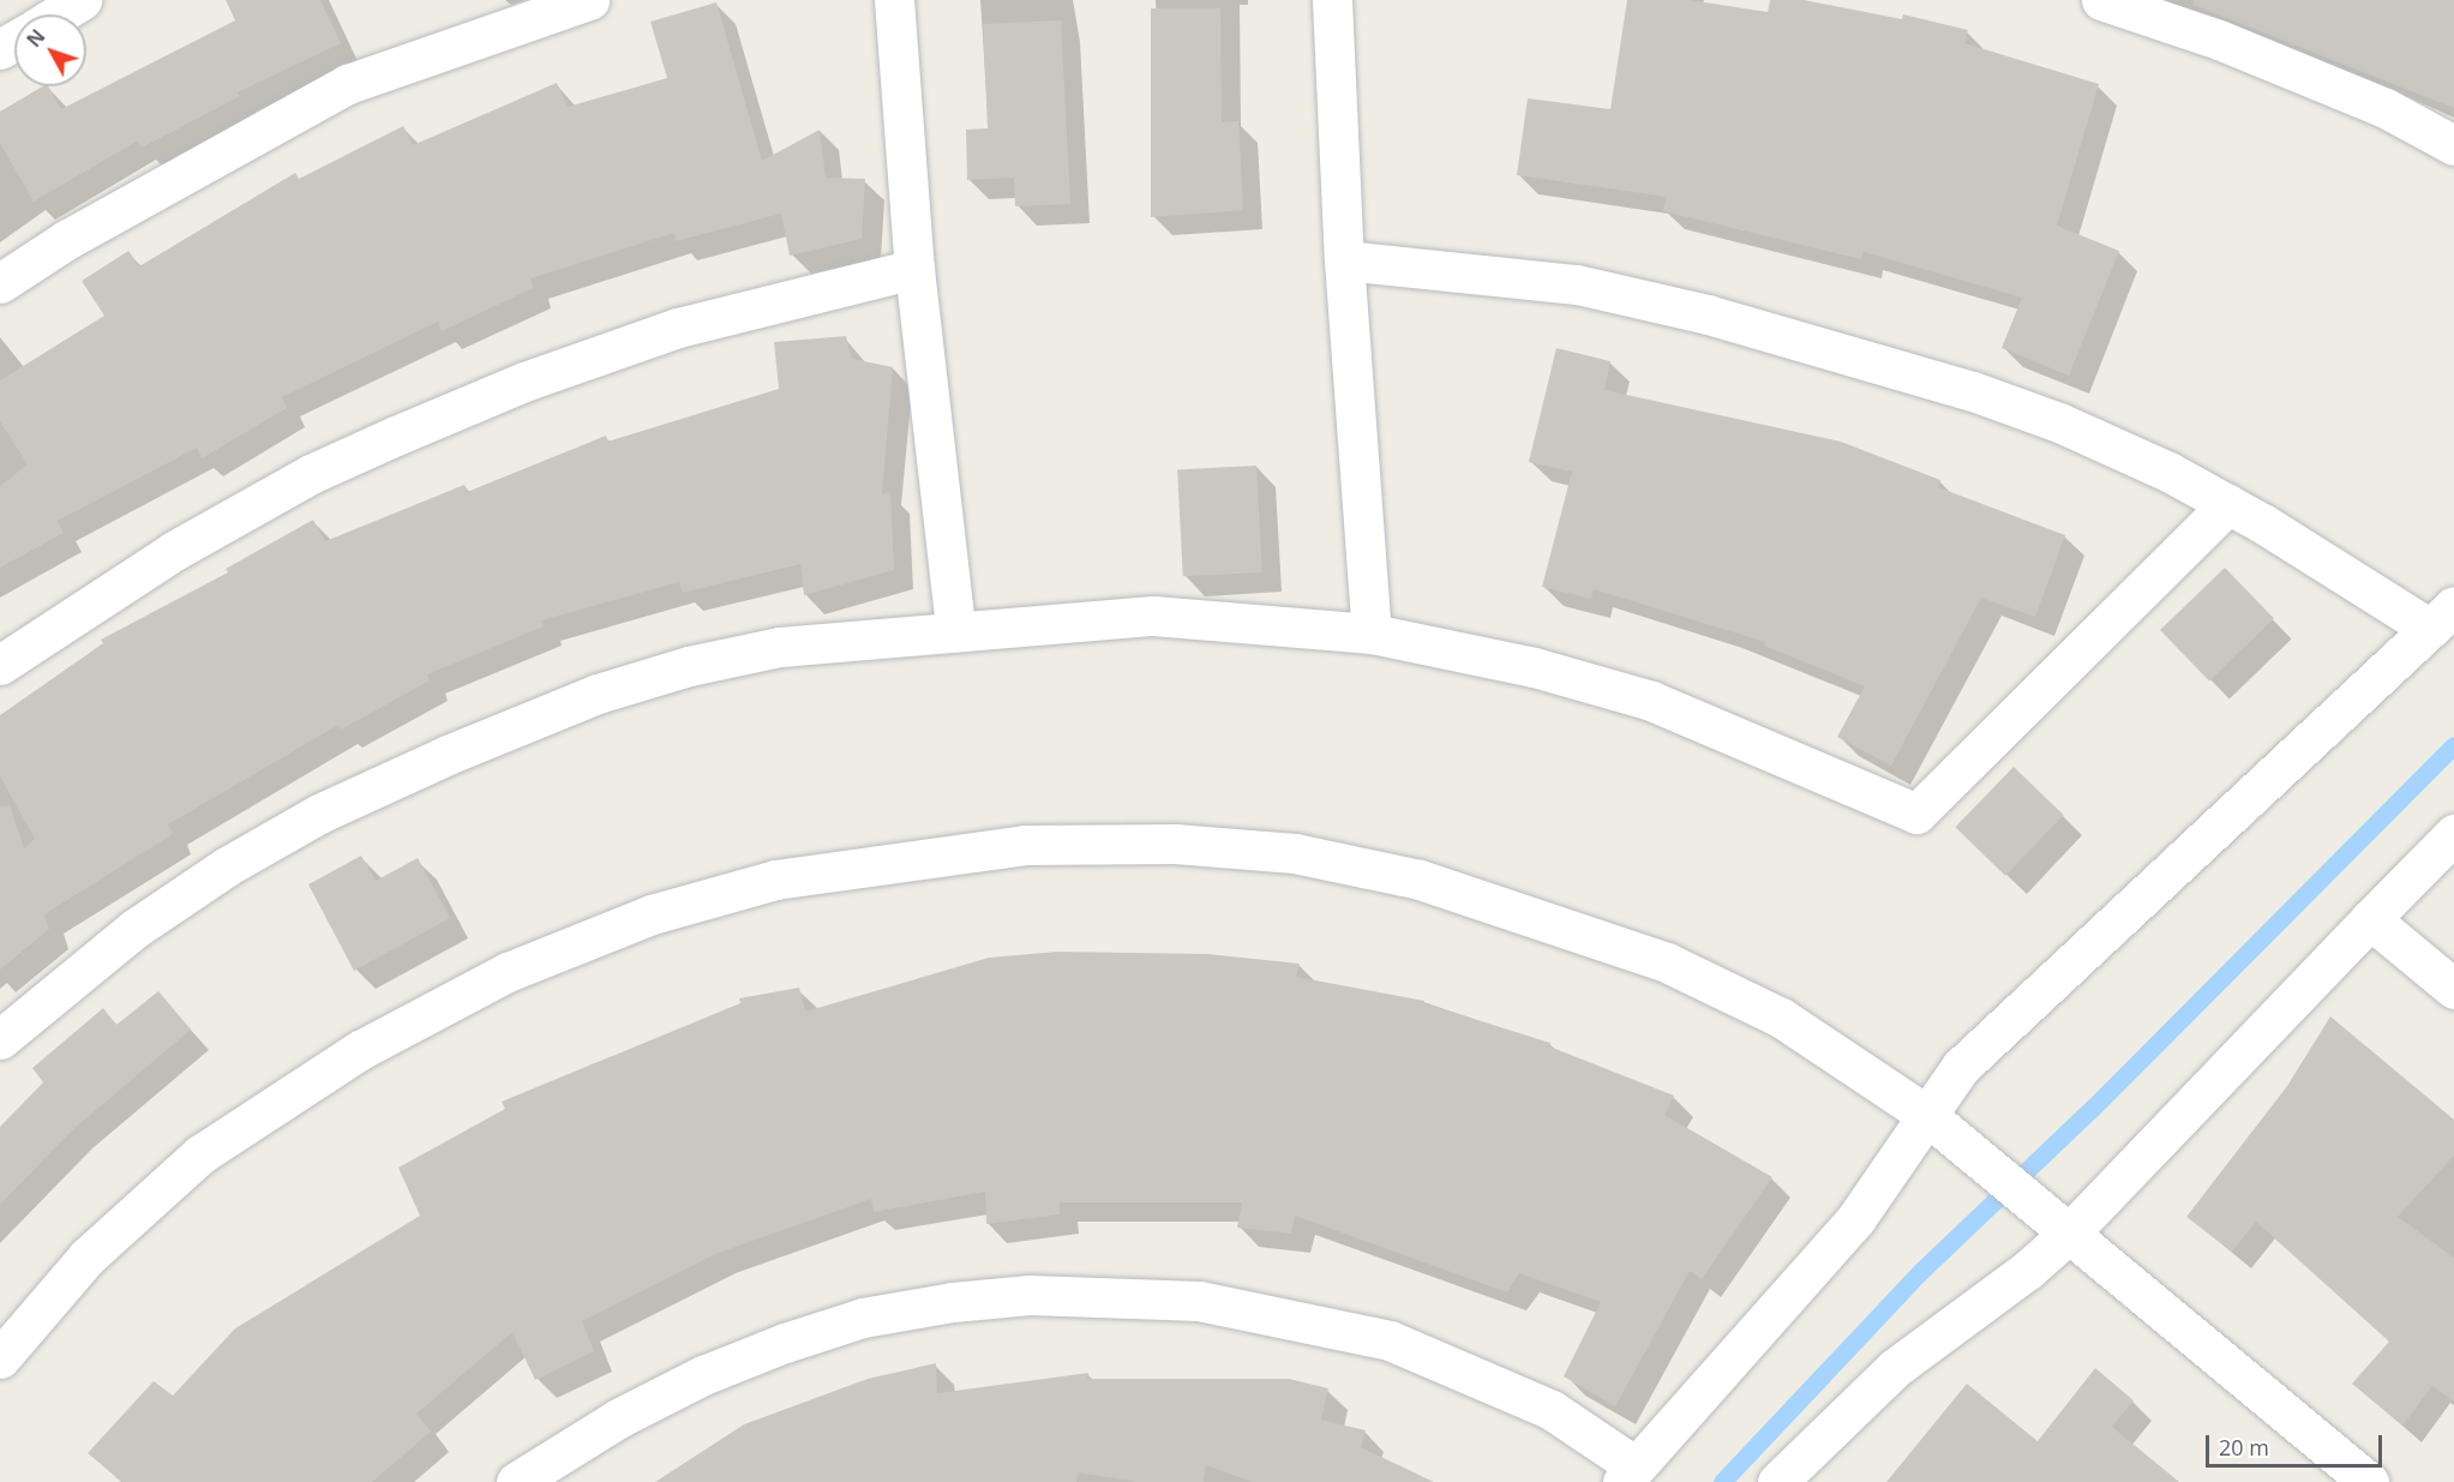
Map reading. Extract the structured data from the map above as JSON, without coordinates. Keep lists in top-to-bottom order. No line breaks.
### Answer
{"scale_bar":"20 m","north":"top left"}
